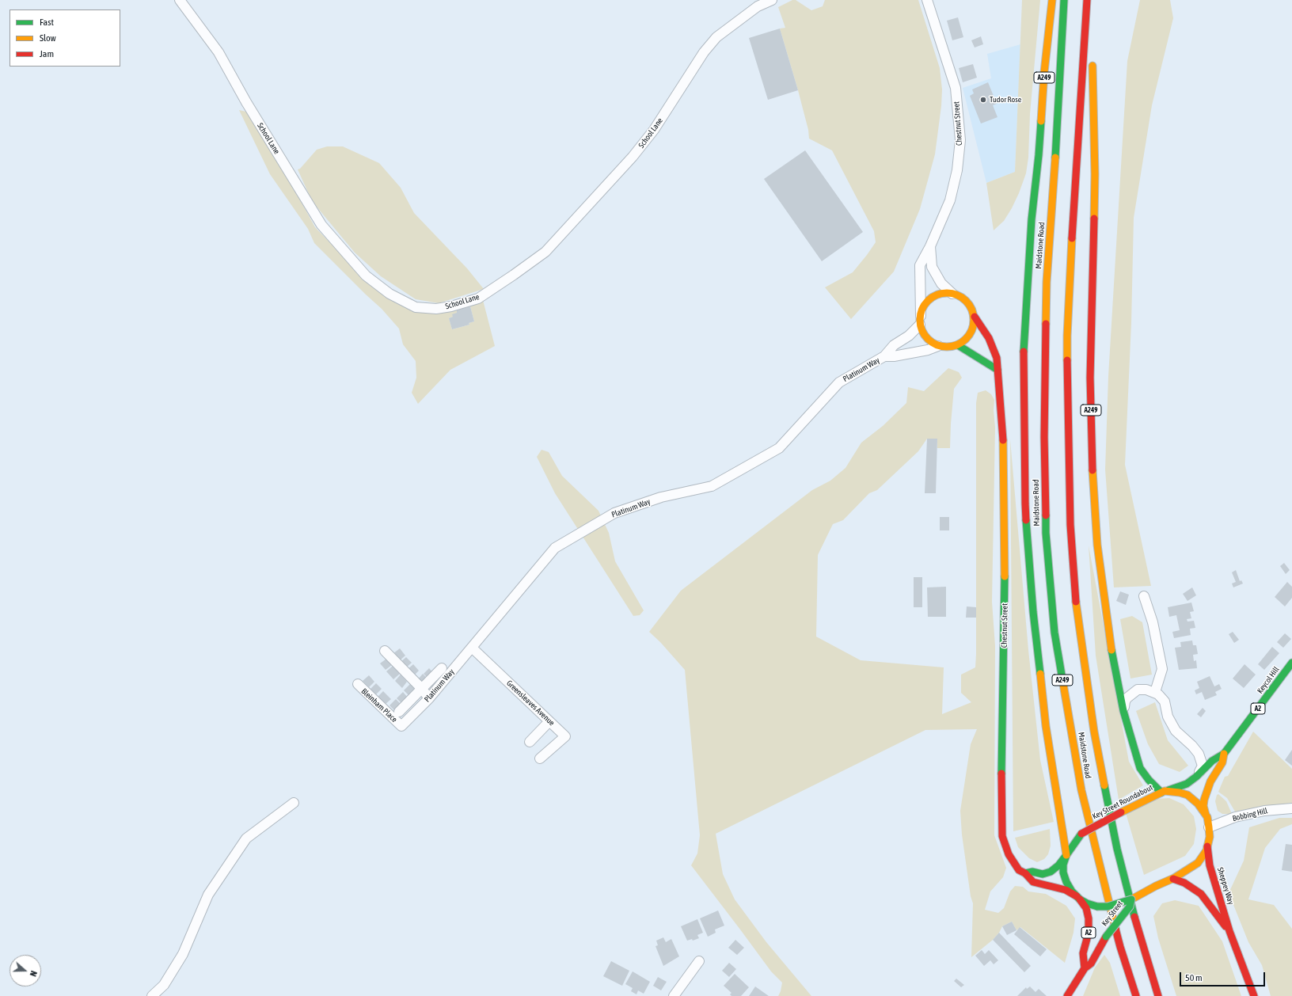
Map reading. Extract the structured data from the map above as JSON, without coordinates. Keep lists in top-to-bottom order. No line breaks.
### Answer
{"streets":{"main road":["A249","Chestnut Street","Maidstone Road","Keycol Hill","A2","Key Street Roundabout","Sheppey Way","Key Street"],"street":["School Lane","Platinum Way","Greensleaves Avenue","Bleinham Place","Bobbing Hill"]},"crossings":[["A249","Maidstone Road"],["A249","Keycol Hill"],["A249","Key Street Roundabout"],["Chestnut Street","Platinum Way"],["Chestnut Street","Key Street Roundabout"],["Chestnut Street","Key Street"],["Platinum Way","Greensleaves Avenue"],["Platinum Way","Bleinham Place"],["Keycol Hill","Key Street Roundabout"],["Key Street Roundabout","Key Street"]],"places":["Tudor Rose"],"legend":["Fast","Slow","Jam"],"scale_bar":"50 m","north":"right"}
